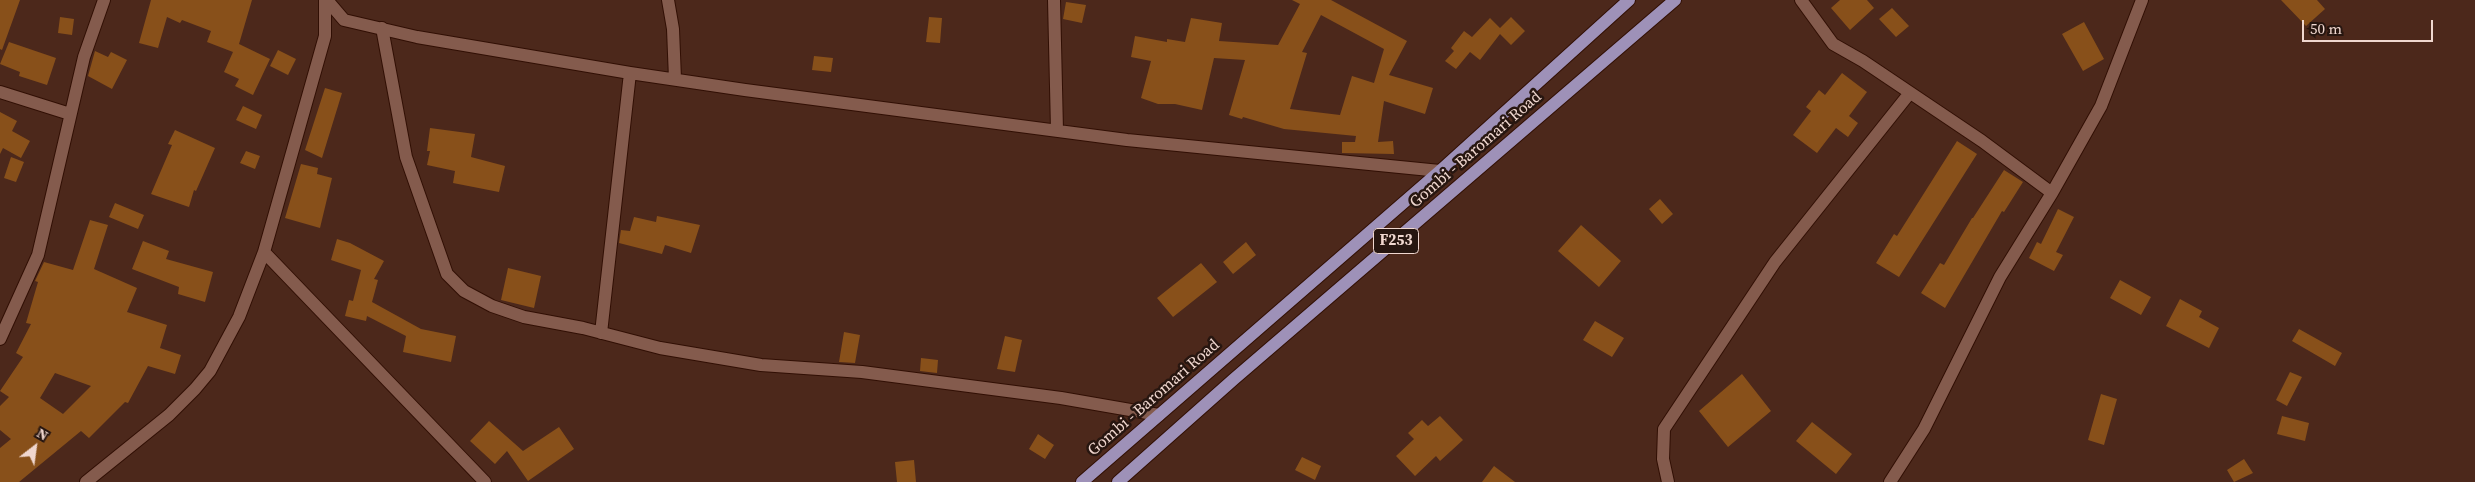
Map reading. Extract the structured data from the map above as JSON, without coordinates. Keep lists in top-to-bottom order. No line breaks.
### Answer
{"streets":{"main road":["Gombi - Baromari Road","F253"]},"scale_bar":"50 m","north":"top right"}
